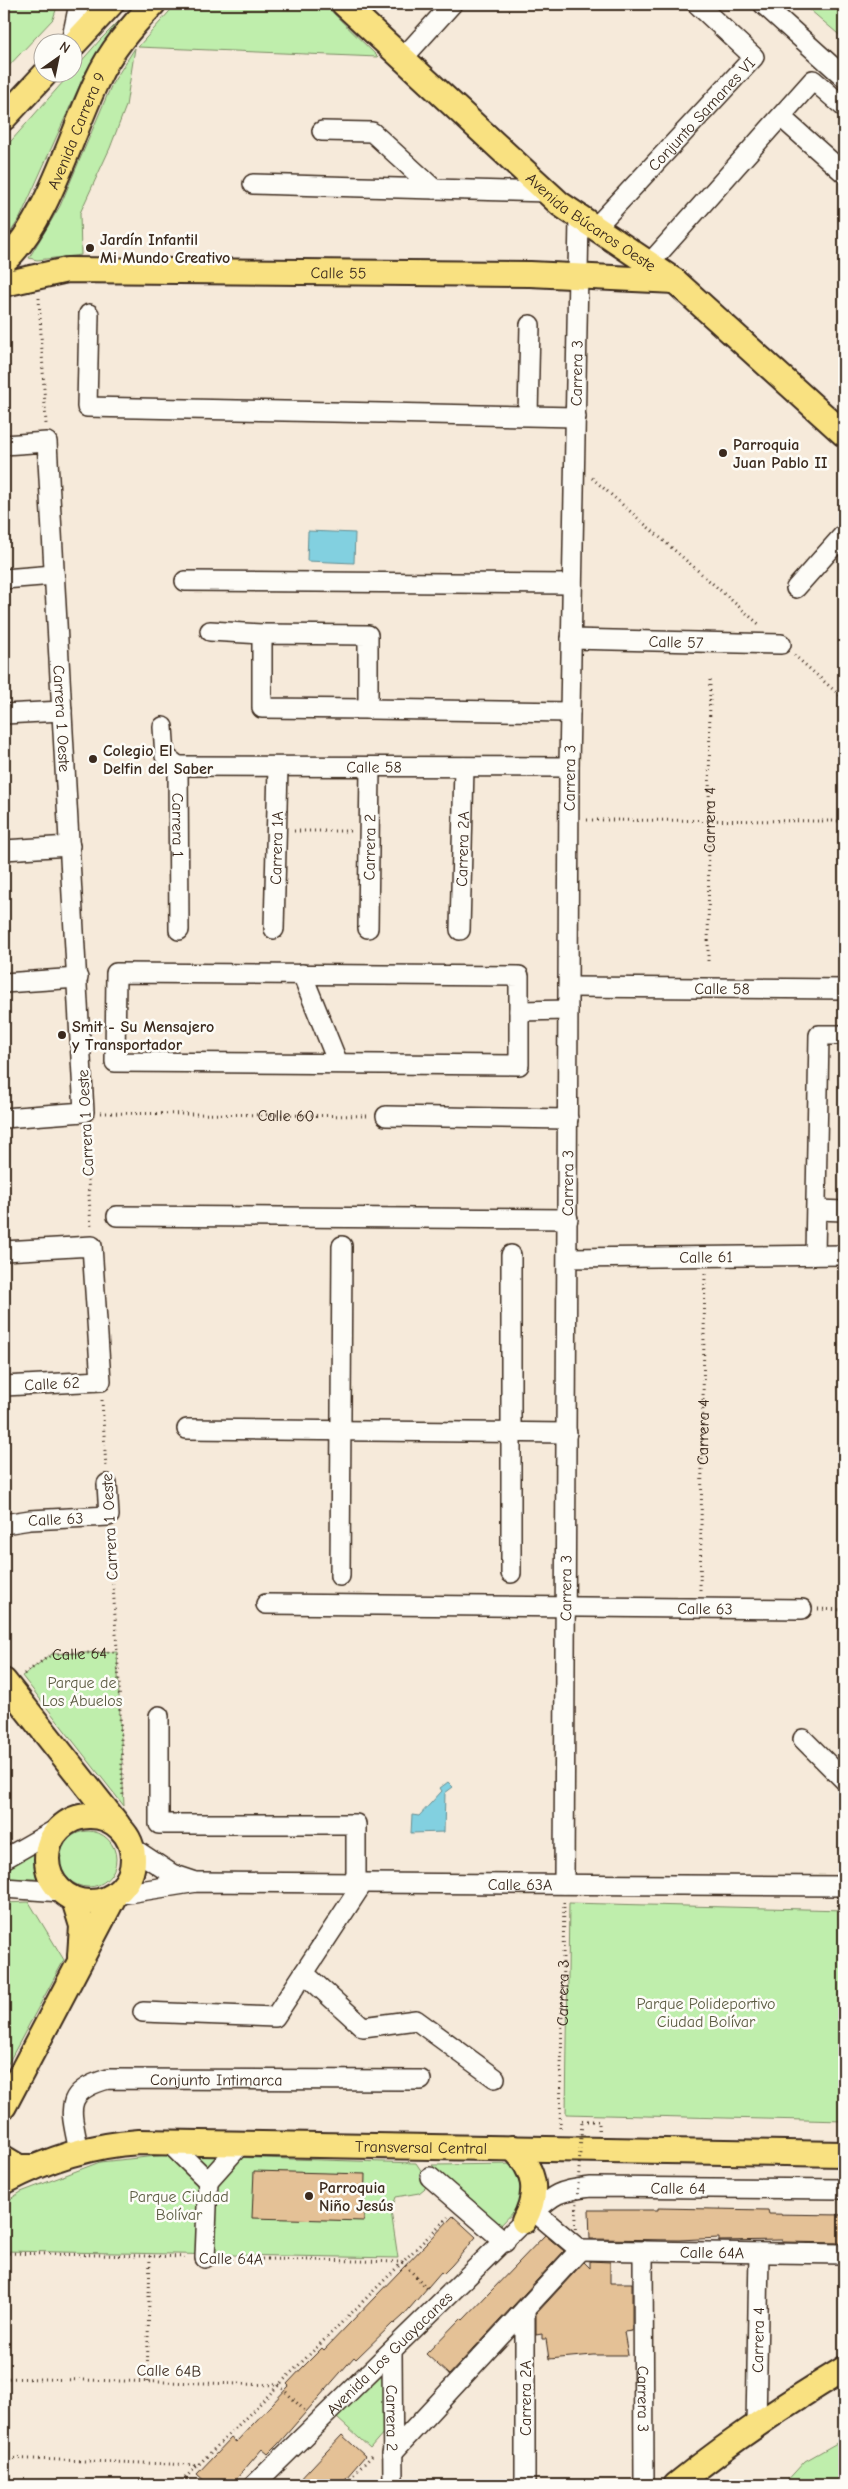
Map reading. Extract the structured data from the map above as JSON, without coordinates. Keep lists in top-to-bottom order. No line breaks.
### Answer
{"streets":{"main road":["Avenida Carrera 9","Avenida Búcaros Oeste","Calle 55","Transversal Central"],"street":["Conjunto Samanes VI","Carrera 3","Calle 57","Carrera 1 Oeste","Calle 58","Carrera 4","Carrera 1","Carrera 2","Carrera 1A","Carrera 2A","Calle 61","Calle 62","Calle 63","Calle 64","Calle 63A","Conjunto Intimarca","Calle 64A","Avenida Los Guayacanes"],"path":["Calle 60","Calle 64B"]},"crossings":[["Conjunto Samanes VI","Avenida Búcaros Oeste"],["Conjunto Samanes VI","Carrera 3"],["Avenida Búcaros Oeste","Calle 55"],["Avenida Búcaros Oeste","Carrera 3"],["Calle 55","Carrera 3"],["Carrera 3","Calle 57"],["Carrera 3","Calle 58"],["Carrera 3","Calle 61"],["Carrera 3","Calle 63"],["Carrera 3","Calle 63A"],["Carrera 3","Transversal Central"],["Carrera 3","Calle 64A"],["Carrera 1 Oeste","Calle 60"],["Carrera 1 Oeste","Calle 62"],["Carrera 1 Oeste","Calle 63"],["Carrera 1 Oeste","Calle 64"],["Calle 58","Carrera 1"],["Calle 58","Carrera 2"],["Calle 58","Carrera 1A"],["Calle 58","Carrera 2A"],["Carrera 4","Calle 61"],["Carrera 4","Calle 63"],["Carrera 4","Calle 64A"],["Carrera 2","Avenida Los Guayacanes"],["Calle 64","Avenida Los Guayacanes"],["Conjunto Intimarca","Transversal Central"]],"parks":["Parque de Los Abuelos","Parque Polideportivo Ciudad Bolívar","Parque Ciudad Bolívar"],"places":["Jardín Infantil Mi Mundo Creativo","Parroquia Juan Pablo II","Colegio El Delfin del Saber","Smit - Su Mensajero y Transportador","Parroquia Niño Jesús"],"north":"top right"}
